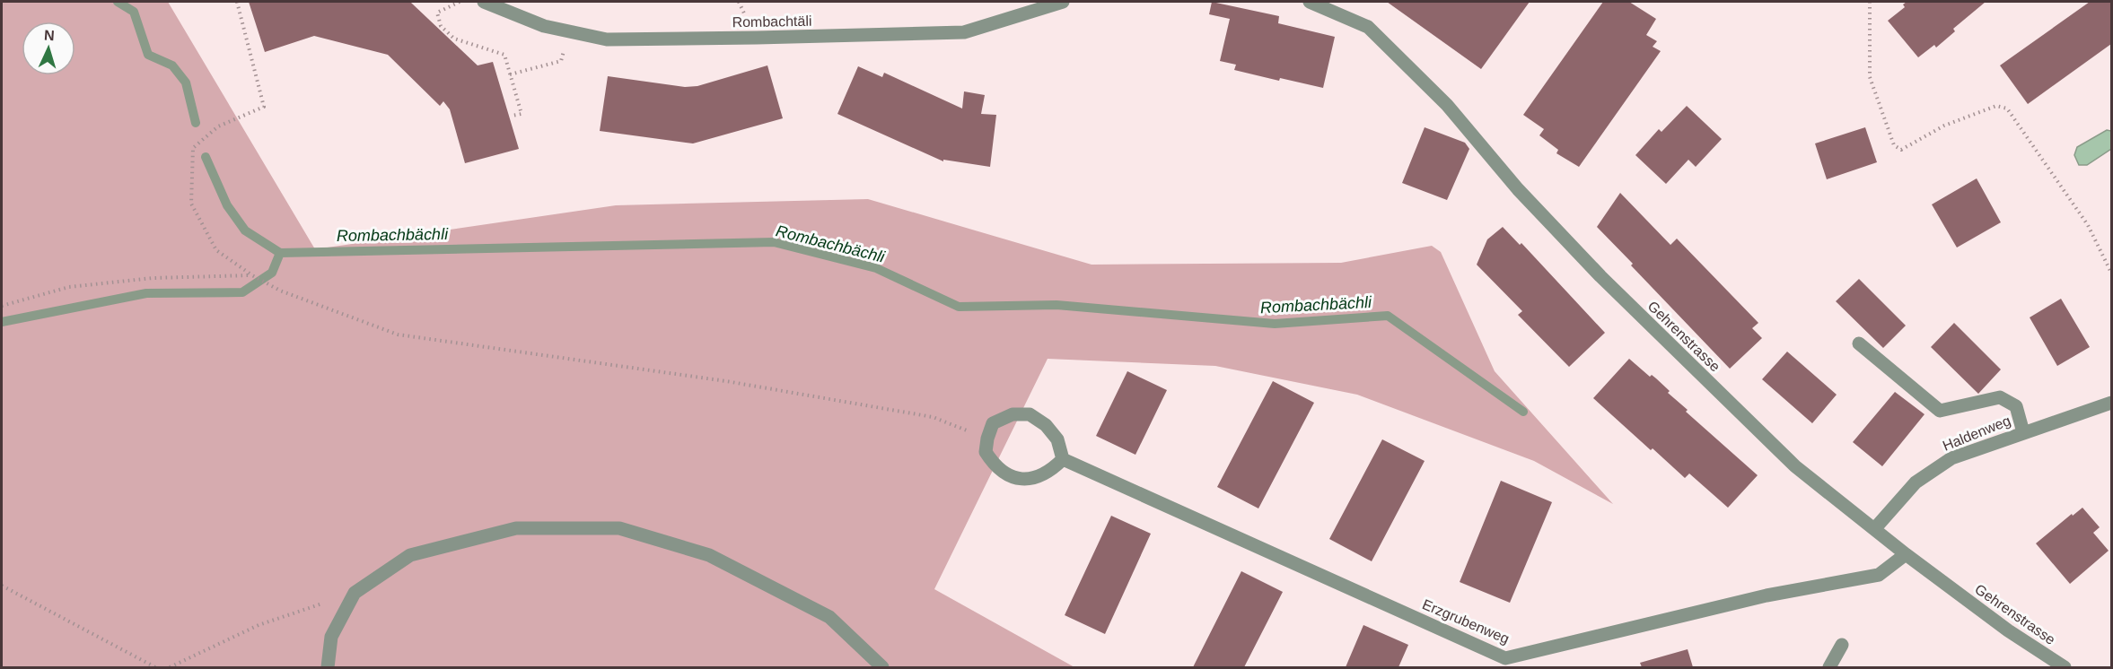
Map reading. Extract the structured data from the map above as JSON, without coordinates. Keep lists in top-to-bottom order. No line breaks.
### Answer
{"streets":{"street":["Rombachtäli","Gehrenstrasse","Haldenweg","Erzgrubenweg"]},"crossings":[["Gehrenstrasse","Haldenweg"],["Gehrenstrasse","Erzgrubenweg"]],"water":["Rombachbächli"],"north":"top"}
